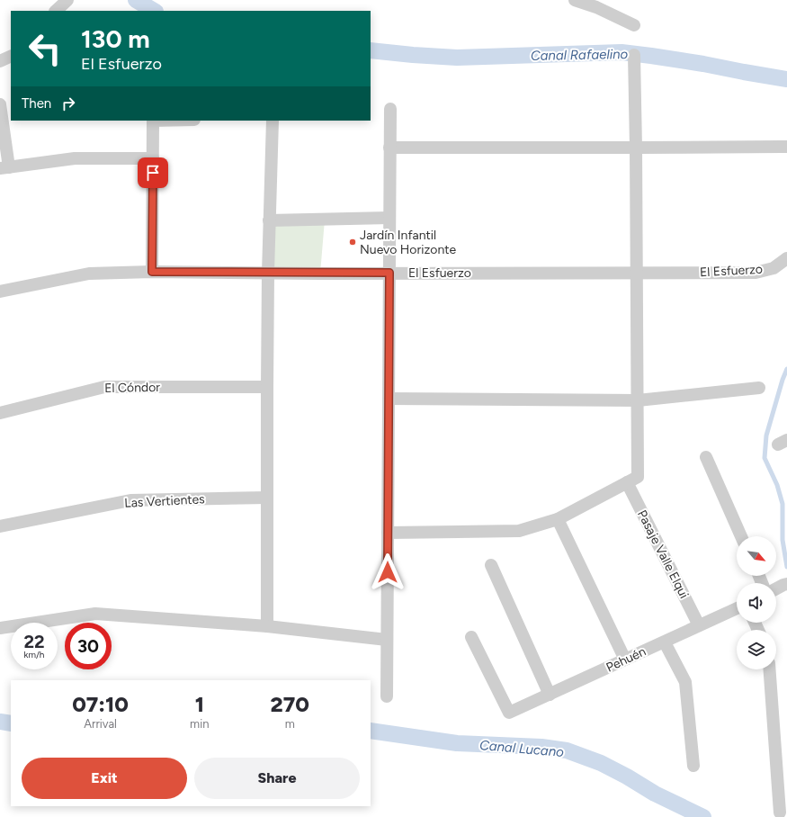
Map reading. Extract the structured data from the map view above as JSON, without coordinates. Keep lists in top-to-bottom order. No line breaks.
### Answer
{"streets":{"street":["El Esfuerzo","El Cóndor","Las Vertientes","Pasaje Valle Elqui","Pehuén"]},"crossings":[["Pasaje Valle Elqui","Pehuén"]],"water":["Canal Rafaelino","Canal Lucano"],"places":["Jardín Infantil Nuevo Horizonte"],"north":"bottom right","page":{"turn":["130 m","El Esfuerzo"],"then":"Then","speed":"22 km/h","limit":"30","eta":["07:10","Arrival","1","min","270","m"],"buttons":["Exit","Share"]}}
